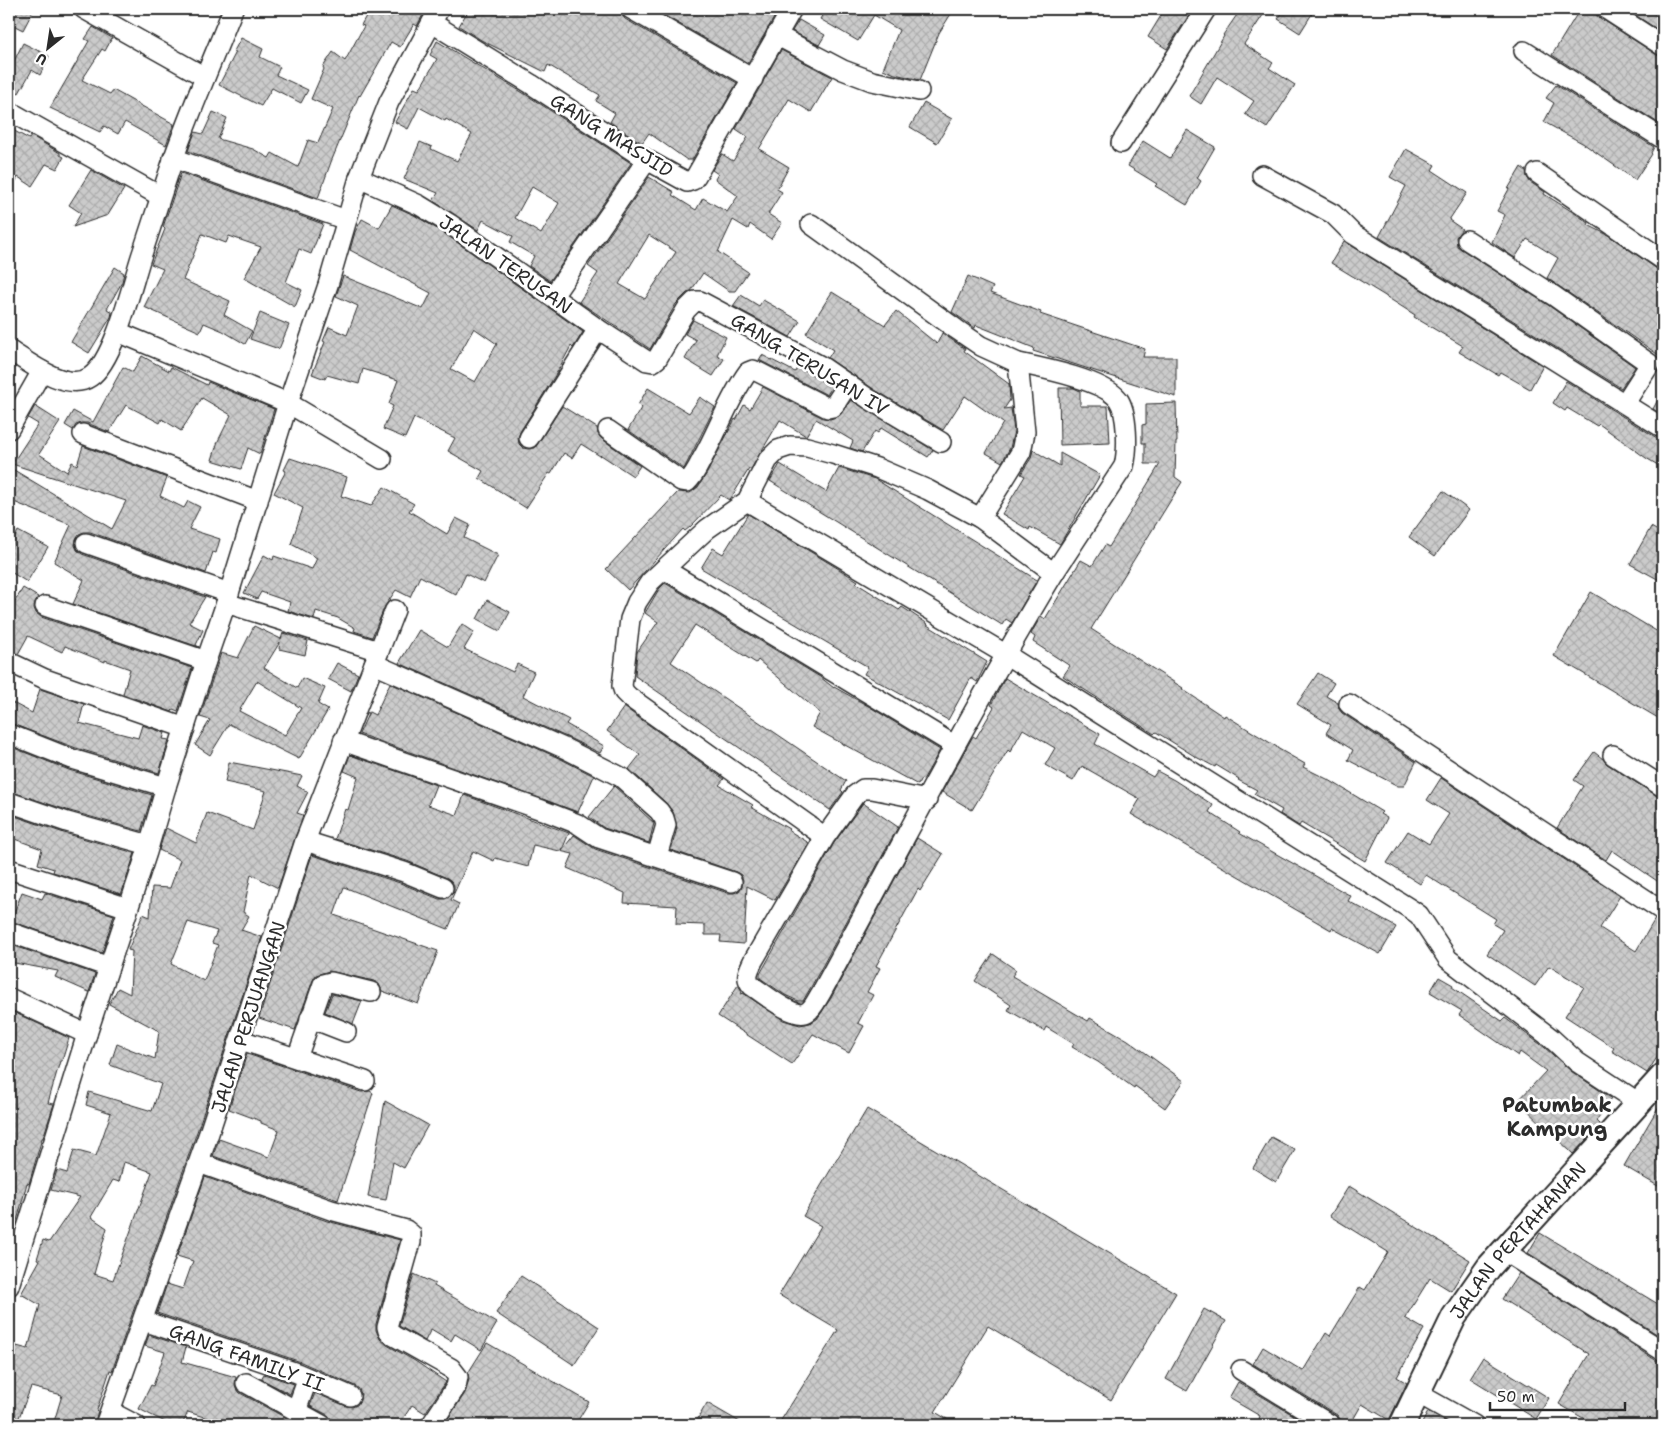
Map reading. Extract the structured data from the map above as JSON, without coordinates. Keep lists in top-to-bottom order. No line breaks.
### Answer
{"streets":{"main road":["JALAN PERTAHANAN"],"street":["GANG MASJID","JALAN TERUSAN","GANG TERUSAN IV","JALAN PERJUANGAN","GANG FAMILY II"]},"crossings":[["JALAN TERUSAN","GANG TERUSAN IV"],["JALAN PERJUANGAN","GANG FAMILY II"]],"districts":["Patumbak Kampung"],"scale_bar":"50 m","north":"bottom left"}
